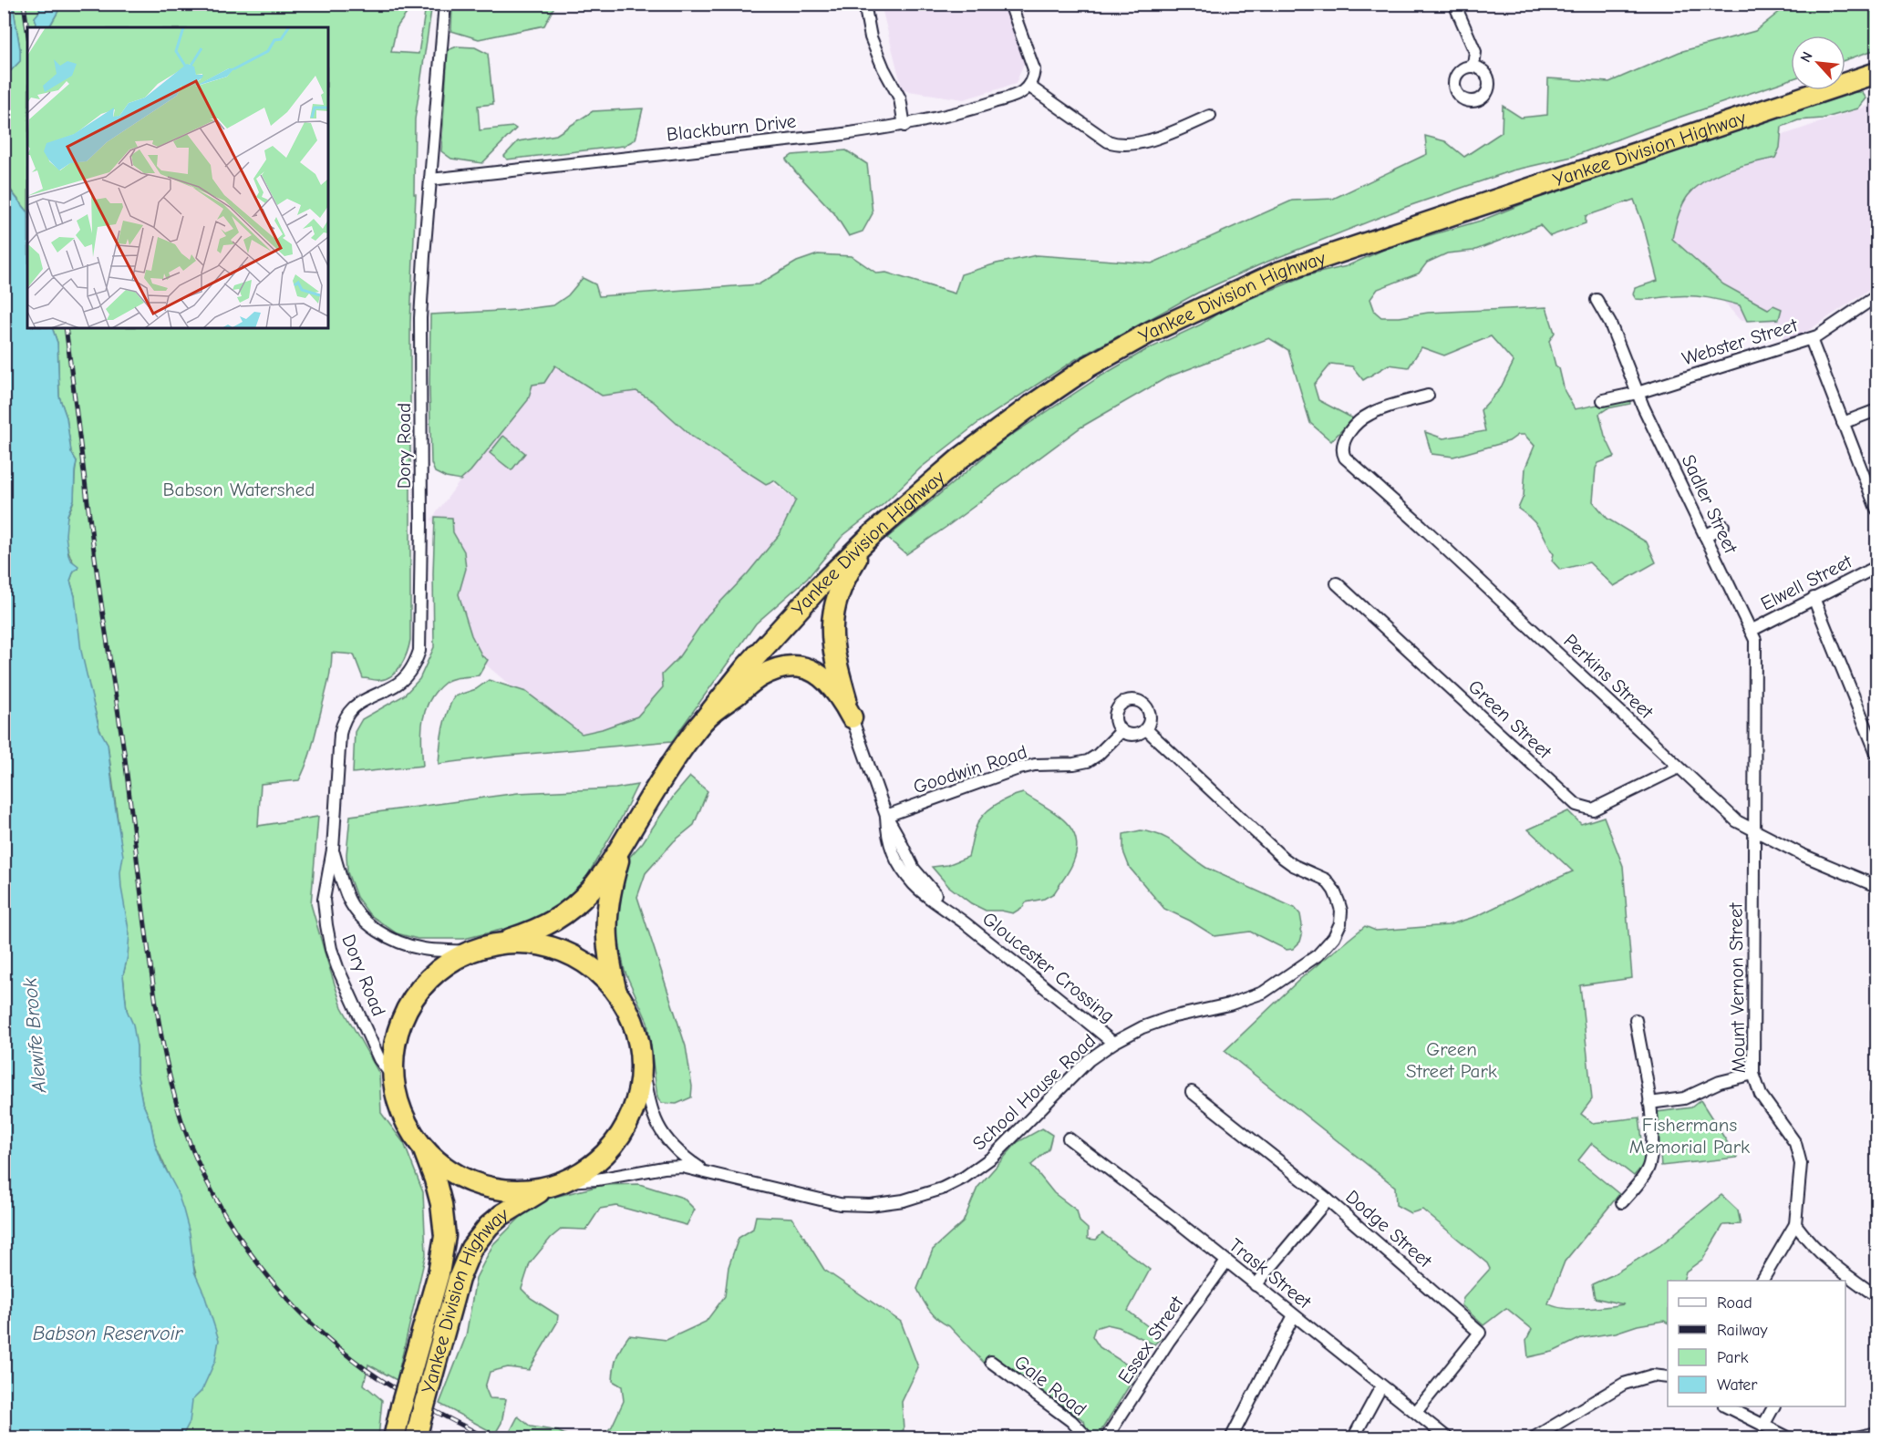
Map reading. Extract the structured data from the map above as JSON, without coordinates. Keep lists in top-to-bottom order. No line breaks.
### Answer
{"streets":{"highway":["Yankee Division Highway"],"street":["Blackburn Drive","Webster Street","Dory Road","Sadler Street","Elwell Street","Perkins Street","Green Street","Goodwin Road","Gloucester Crossing","Mount Vernon Street","School House Road","Dodge Street","Trask Street","Essex Street","Gale Road"]},"crossings":[["Blackburn Drive","Dory Road"],["Yankee Division Highway","School House Road"],["Webster Street","Sadler Street"],["Sadler Street","Elwell Street"],["Sadler Street","Mount Vernon Street"],["Elwell Street","Mount Vernon Street"],["Perkins Street","Green Street"],["Perkins Street","Mount Vernon Street"],["Goodwin Road","Gloucester Crossing"],["Goodwin Road","School House Road"],["Gloucester Crossing","School House Road"],["Dodge Street","Trask Street"],["Trask Street","Essex Street"]],"water":["Alewife Brook","Babson Reservoir"],"parks":["Babson Watershed","Green Street Park","Fishermans Memorial Park"],"legend":["Road","Railway","Park","Water"],"north":"top left"}
